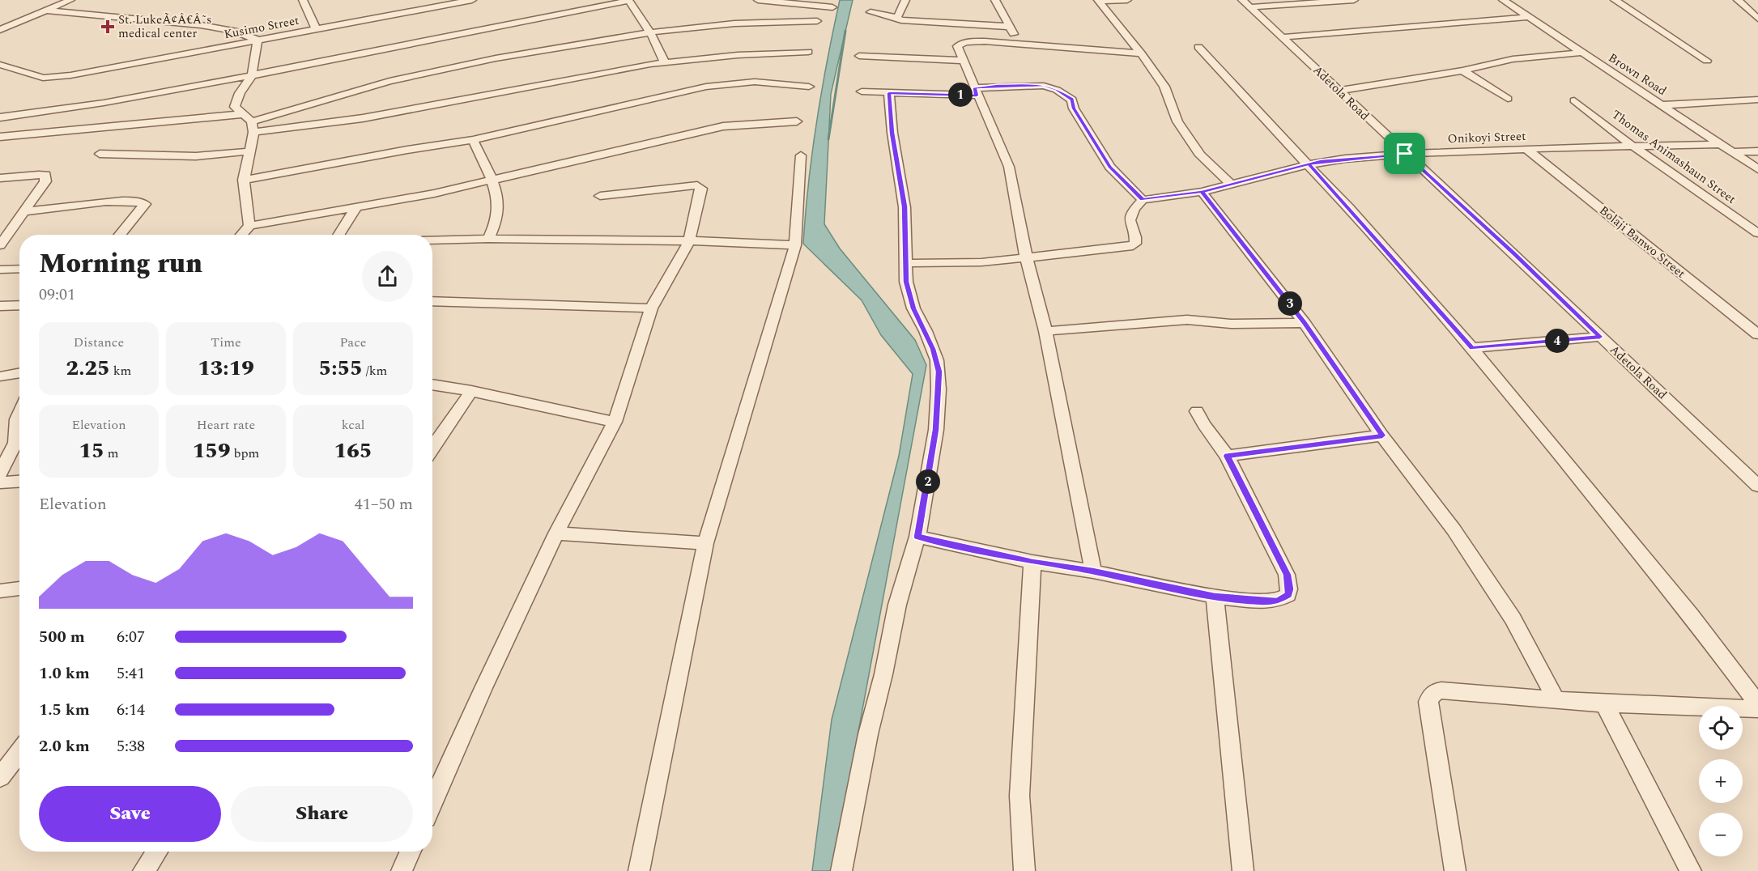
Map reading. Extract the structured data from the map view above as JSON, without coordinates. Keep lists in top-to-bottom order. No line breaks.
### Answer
{"streets":{"street":["Kusimo Street","Brown Road","Adetola Road","Onikoyi Street","Thomas Animashaun Street","Bolaji Banwo Street"]},"crossings":[["Brown Road","Onikoyi Street"],["Adetola Road","Onikoyi Street"],["Onikoyi Street","Thomas Animashaun Street"],["Onikoyi Street","Bolaji Banwo Street"]],"places":{"health":["St. LukeÃ¢Â€Â˜s medical center"]},"page":{"pins":["1","3","4","2"],"heading":["Morning run","09:01"],"stats":[["Distance","2.25 km"],["Time","13:19"],["Pace","5:55 /km"],["Elevation","15 m"],["Heart rate","159 bpm"],["kcal","165"]],"chart":["Elevation","41–50 m"],"list":[{"name":"500 m","note":"6:07"},{"name":"1.0 km","note":"5:41"},{"name":"1.5 km","note":"6:14"},{"name":"2.0 km","note":"5:38"}],"map_buttons":["+","−"],"buttons":["Save","Share"]}}
